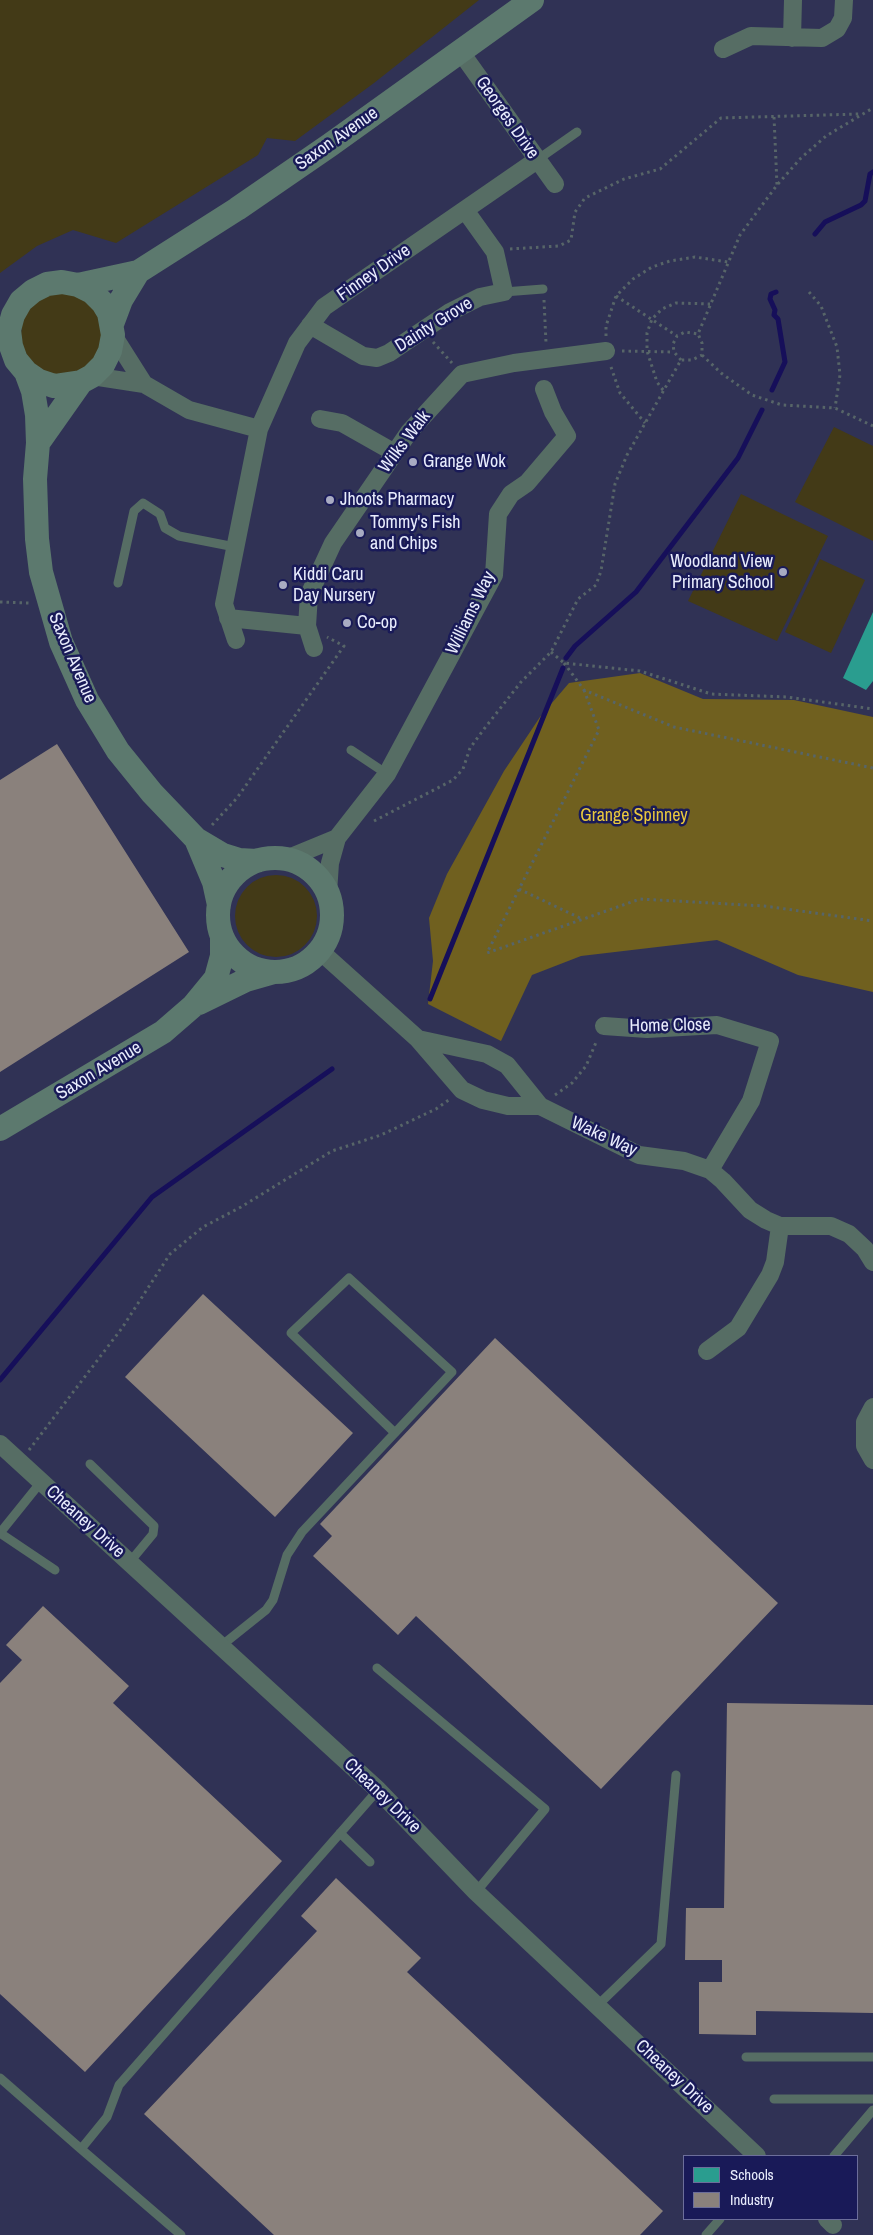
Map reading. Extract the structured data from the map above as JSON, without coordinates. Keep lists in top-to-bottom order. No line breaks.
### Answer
{"streets":{"street":["Georges Drive","Saxon Avenue","Finney Drive","Dainty Grove","Wilks Walk","Williams Way","Home Close","Wake Way","Cheaney Drive"]},"crossings":[["Georges Drive","Saxon Avenue"],["Georges Drive","Finney Drive"],["Saxon Avenue","Williams Way"],["Saxon Avenue","Wake Way"],["Finney Drive","Dainty Grove"],["Williams Way","Wake Way"],["Home Close","Wake Way"]],"parks":["Grange Spinney"],"places":["Grange Wok","Jhoots Pharmacy","Tommy's Fish and Chips","Woodland View Primary School","Kiddi Caru Day Nursery","Co-op"],"legend":["Schools","Industry"]}
